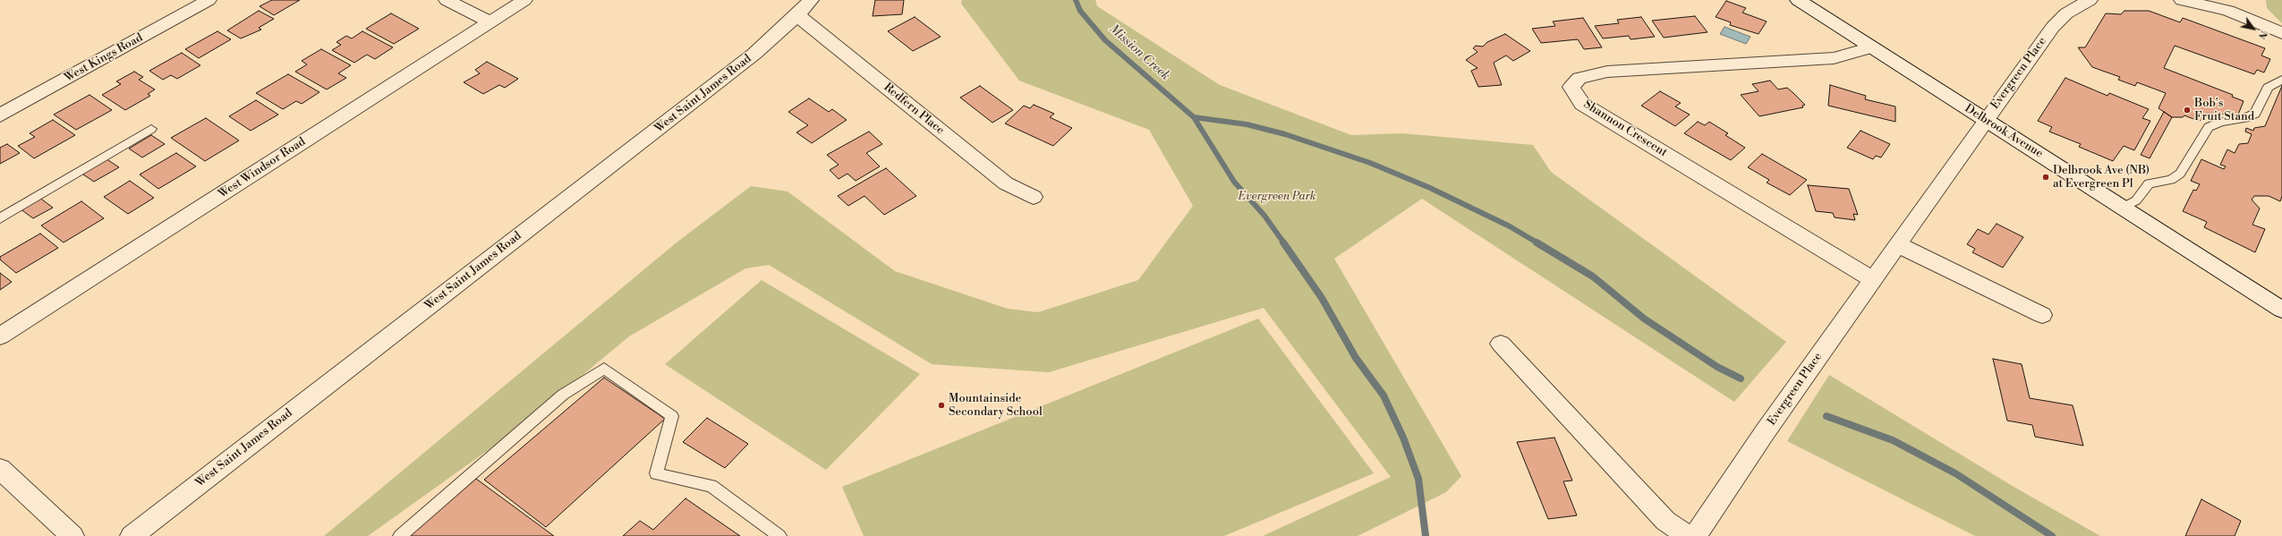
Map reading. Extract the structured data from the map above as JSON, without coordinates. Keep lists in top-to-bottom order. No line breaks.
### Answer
{"streets":{"street":["West Kings Road","Evergreen Place","West Saint James Road","Redfern Place","Shannon Crescent","Delbrook Avenue","West Windsor Road"]},"crossings":[["Evergreen Place","Shannon Crescent"],["Evergreen Place","Delbrook Avenue"],["West Saint James Road","Redfern Place"],["Shannon Crescent","Delbrook Avenue"]],"water":["Mission Creek"],"parks":["Evergreen Park"],"places":["Bob's Fruit Stand","Delbrook Ave (NB) at Evergreen Pl","Mountainside Secondary School"],"north":"bottom right"}
